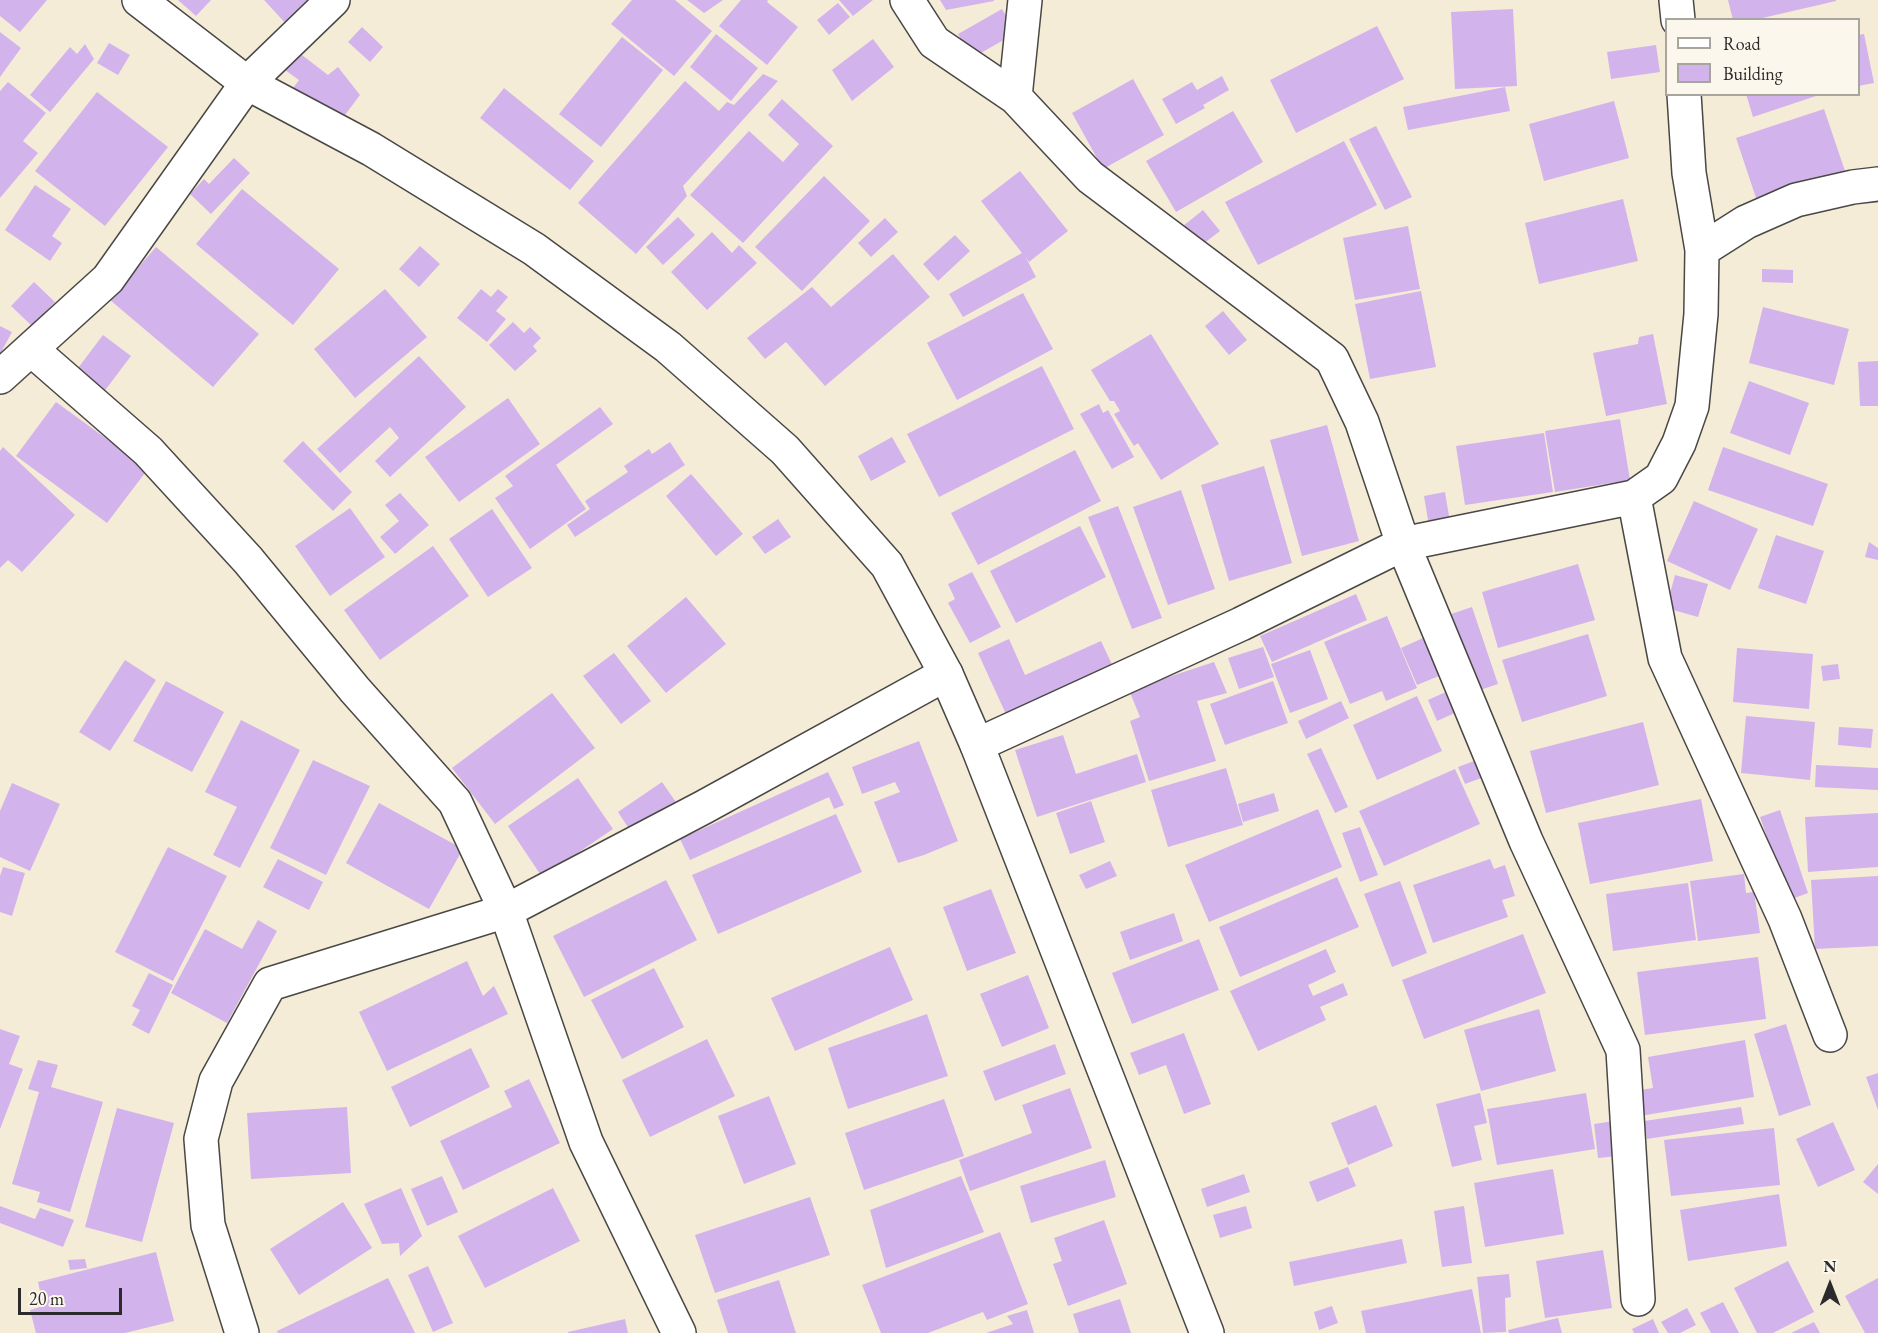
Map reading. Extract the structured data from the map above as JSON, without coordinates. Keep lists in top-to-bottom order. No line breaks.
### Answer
{"legend":["Road","Building"],"scale_bar":"20 m","north":"top"}
